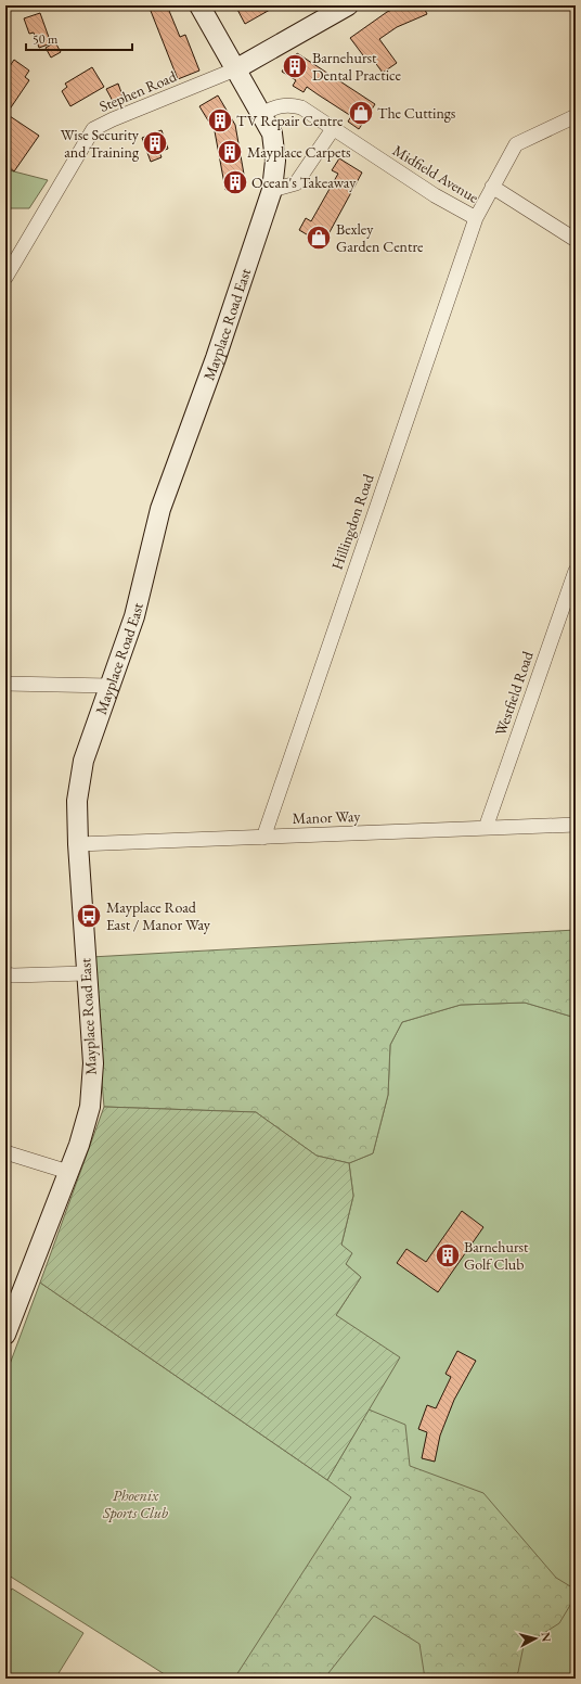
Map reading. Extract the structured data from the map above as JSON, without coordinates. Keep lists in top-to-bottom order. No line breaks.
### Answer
{"streets":{"street":["Stephen Road","Midfield Avenue","Mayplace Road East","Hillingdon Road","Westfield Road","Manor Way"]},"crossings":[["Stephen Road","Mayplace Road East"],["Midfield Avenue","Mayplace Road East"],["Midfield Avenue","Hillingdon Road"],["Mayplace Road East","Manor Way"],["Hillingdon Road","Manor Way"],["Westfield Road","Manor Way"]],"parks":["Phoenix Sports Club"],"places":{"building":["Barnehurst Dental Practice","TV Repair Centre","Wise Security and Training","Mayplace Carpets","Ocean's Takeaway","Barnehurst Golf Club"],"shop":["The Cuttings","Bexley Garden Centre"],"bus stop":["Mayplace Road East / Manor Way"]},"scale_bar":"50 m","north":"right"}
